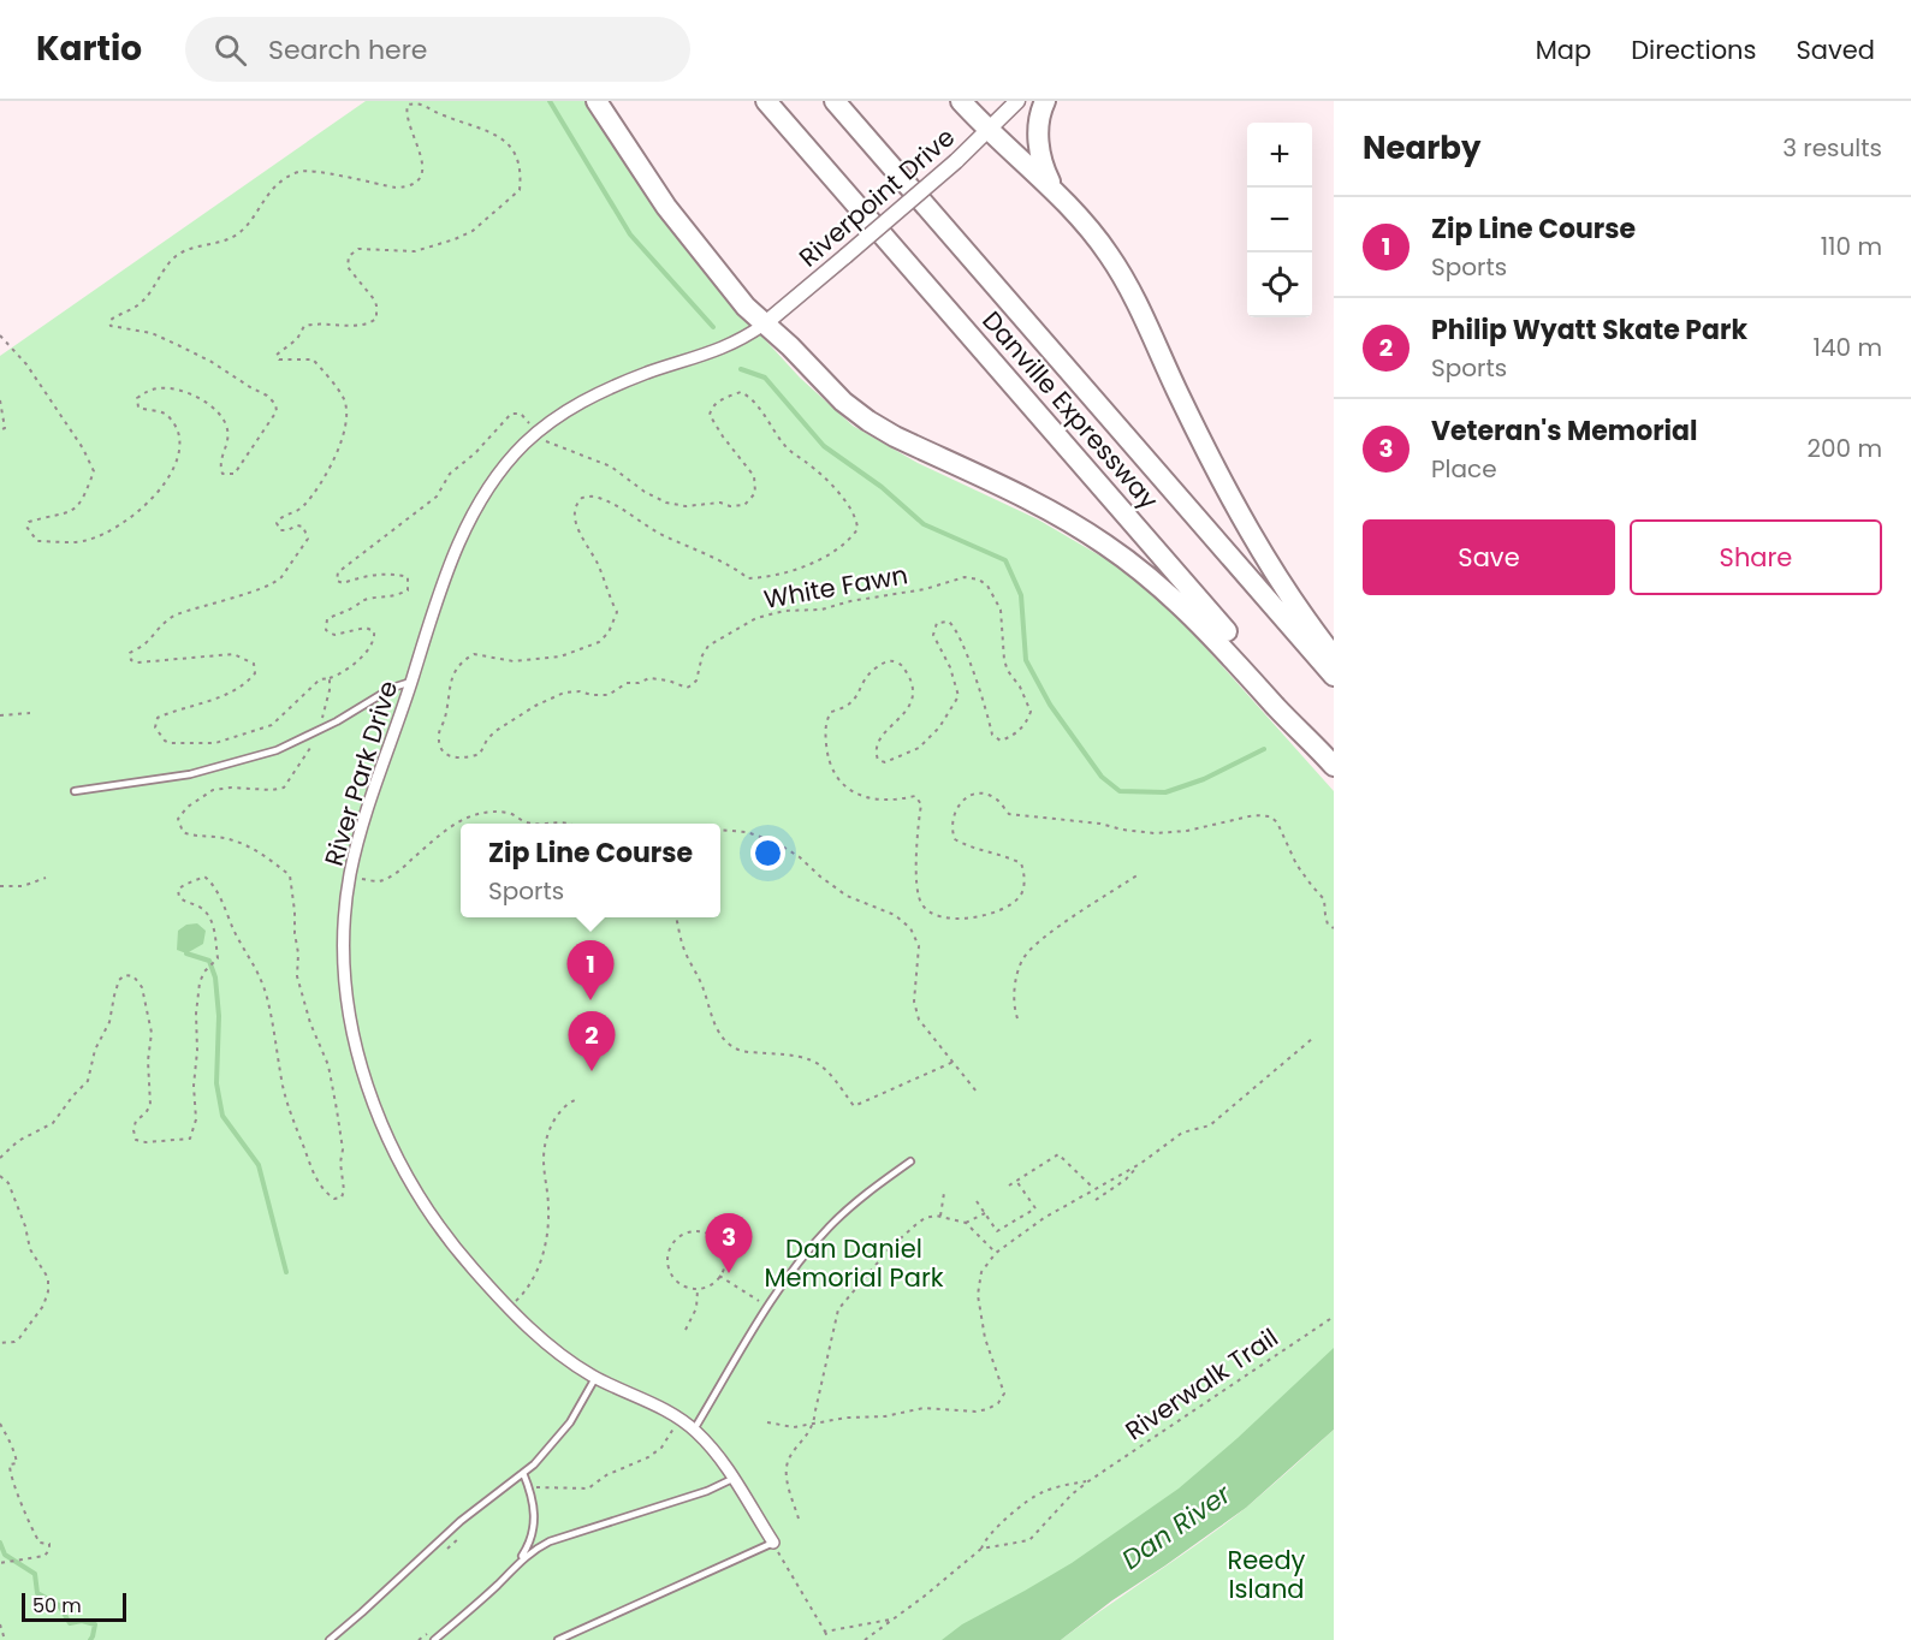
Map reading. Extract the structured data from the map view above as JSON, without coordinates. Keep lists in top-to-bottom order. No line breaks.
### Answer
{"streets":{"highway":["Danville Expressway"],"street":["Riverpoint Drive","River Park Drive"],"path":["White Fawn","Riverwalk Trail"]},"crossings":[["Riverpoint Drive","River Park Drive"],["White Fawn","River Park Drive"]],"water":["Dan River"],"parks":["Dan Daniel Memorial Park","Reedy Island"],"scale_bar":"50 m","page":{"header":"Kartio","search":"Search here","nav":["Map","Directions","Saved"],"heading":["Nearby","3 results"],"map_buttons":["+","−"],"list":[{"mark":"1","name":"Zip Line Course","note":"Sports","value":"110 m"},{"mark":"2","name":"Philip Wyatt Skate Park","note":"Sports","value":"140 m"},{"mark":"3","name":"Veteran's Memorial","note":"Place","value":"200 m"}],"buttons":["Save","Share"],"popup":["Zip Line Course","Sports"],"pins":["1","2","3"],"scale":"50 m"}}
